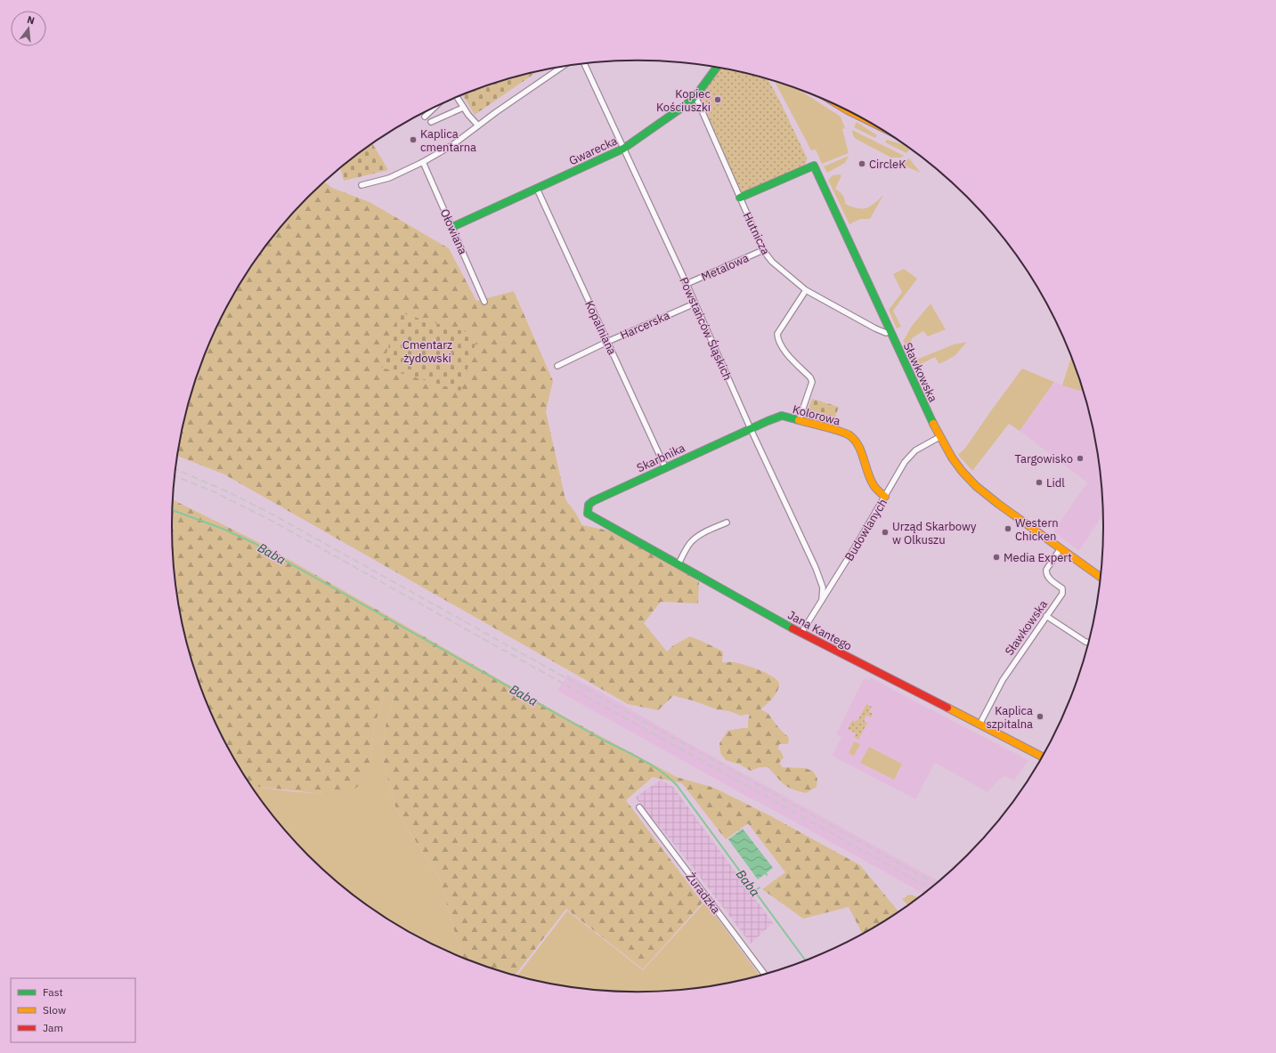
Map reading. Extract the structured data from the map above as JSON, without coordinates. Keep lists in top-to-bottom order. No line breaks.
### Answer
{"streets":{"street":["Gwarecka","Ołowiana","Hutnicza","Metalowa","Harcerska","Kopalniana","Powstańców Śląskich","Sławkowska","Kolorowa","Skarbnika","Budowlanych","Jana Kantego","Żuradzka"]},"crossings":[["Gwarecka","Ołowiana"],["Gwarecka","Hutnicza"],["Gwarecka","Kopalniana"],["Gwarecka","Powstańców Śląskich"],["Hutnicza","Metalowa"],["Hutnicza","Sławkowska"],["Metalowa","Powstańców Śląskich"],["Harcerska","Kopalniana"],["Harcerska","Powstańców Śląskich"],["Kopalniana","Skarbnika"],["Powstańców Śląskich","Kolorowa"],["Powstańców Śląskich","Skarbnika"],["Powstańców Śląskich","Budowlanych"],["Sławkowska","Budowlanych"],["Sławkowska","Jana Kantego"],["Kolorowa","Skarbnika"],["Kolorowa","Budowlanych"],["Skarbnika","Jana Kantego"],["Budowlanych","Jana Kantego"]],"water":["Baba"],"parks":["Cmentarz żydowski"],"places":["Kopiec Kościuszki","Kaplica cmentarna","CircleK","Targowisko","Lidl","Western Chicken","Urząd Skarbowy w Olkuszu","Media Expert","Kaplica szpitalna"],"legend":["Fast","Slow","Jam"],"north":"top"}
